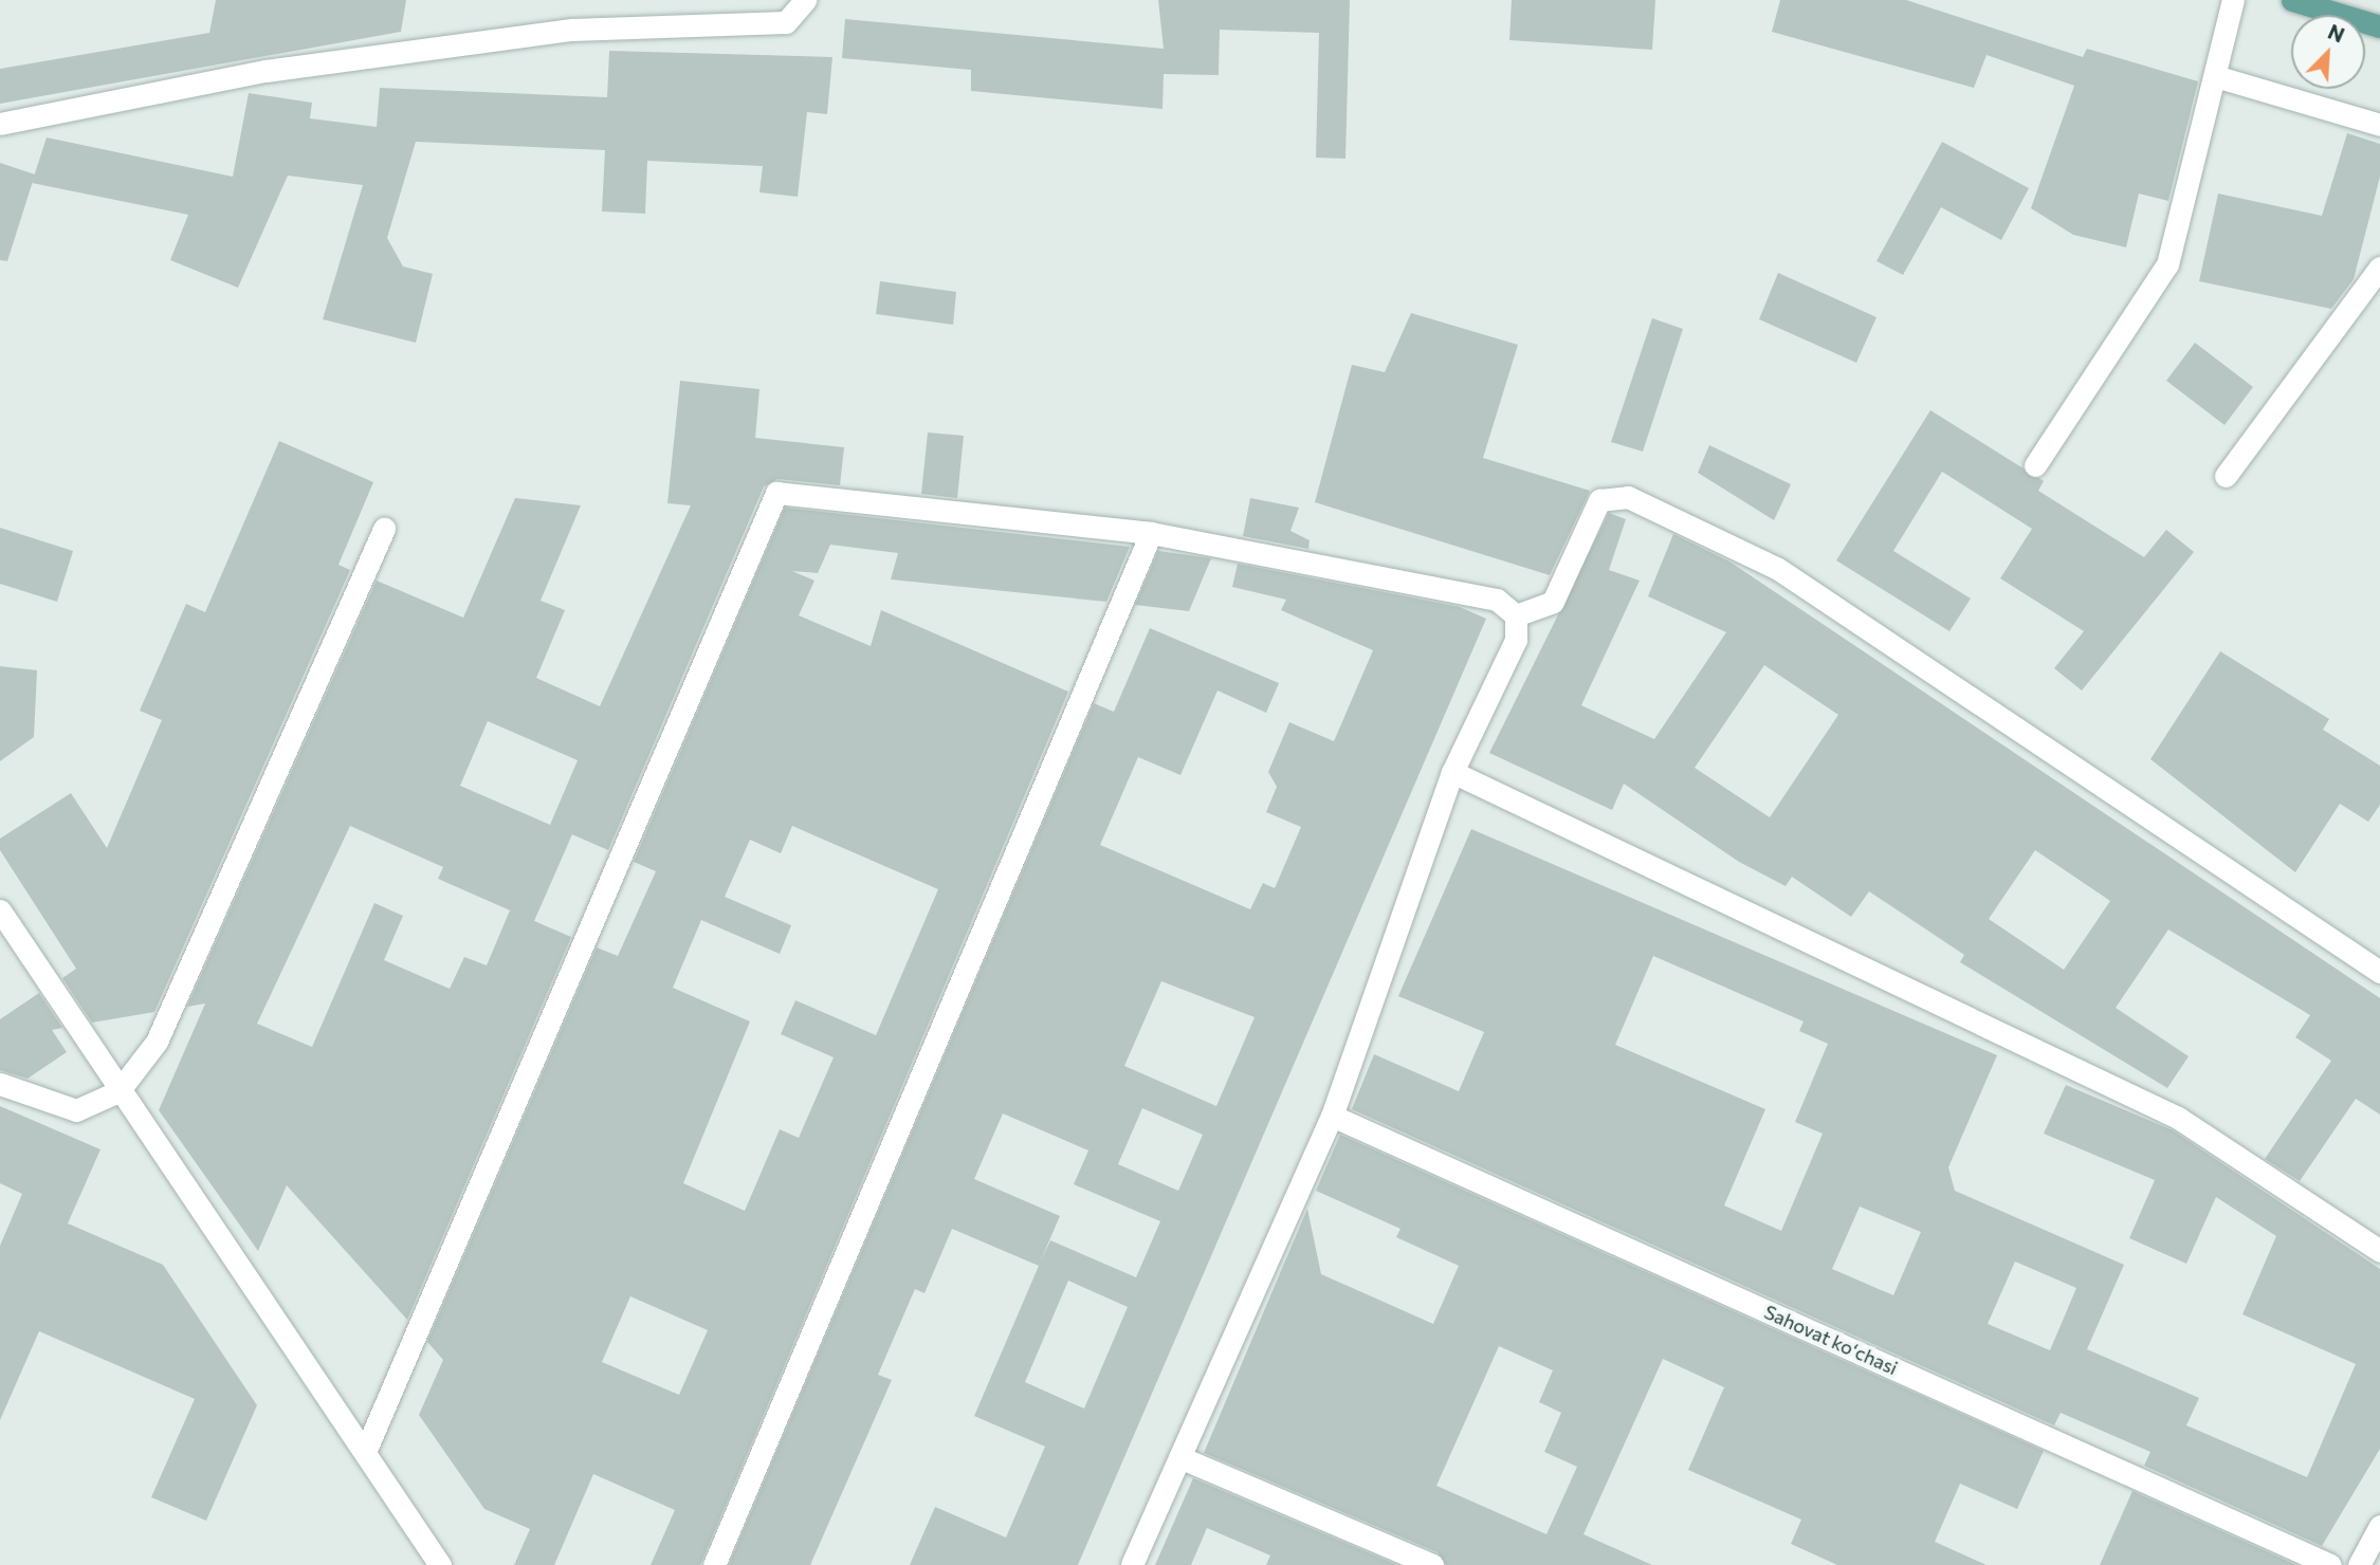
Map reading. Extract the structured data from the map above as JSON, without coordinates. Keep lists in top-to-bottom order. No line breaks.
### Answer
{"streets":{"street":["Sahovat koʻchasi"]},"north":"top right"}
